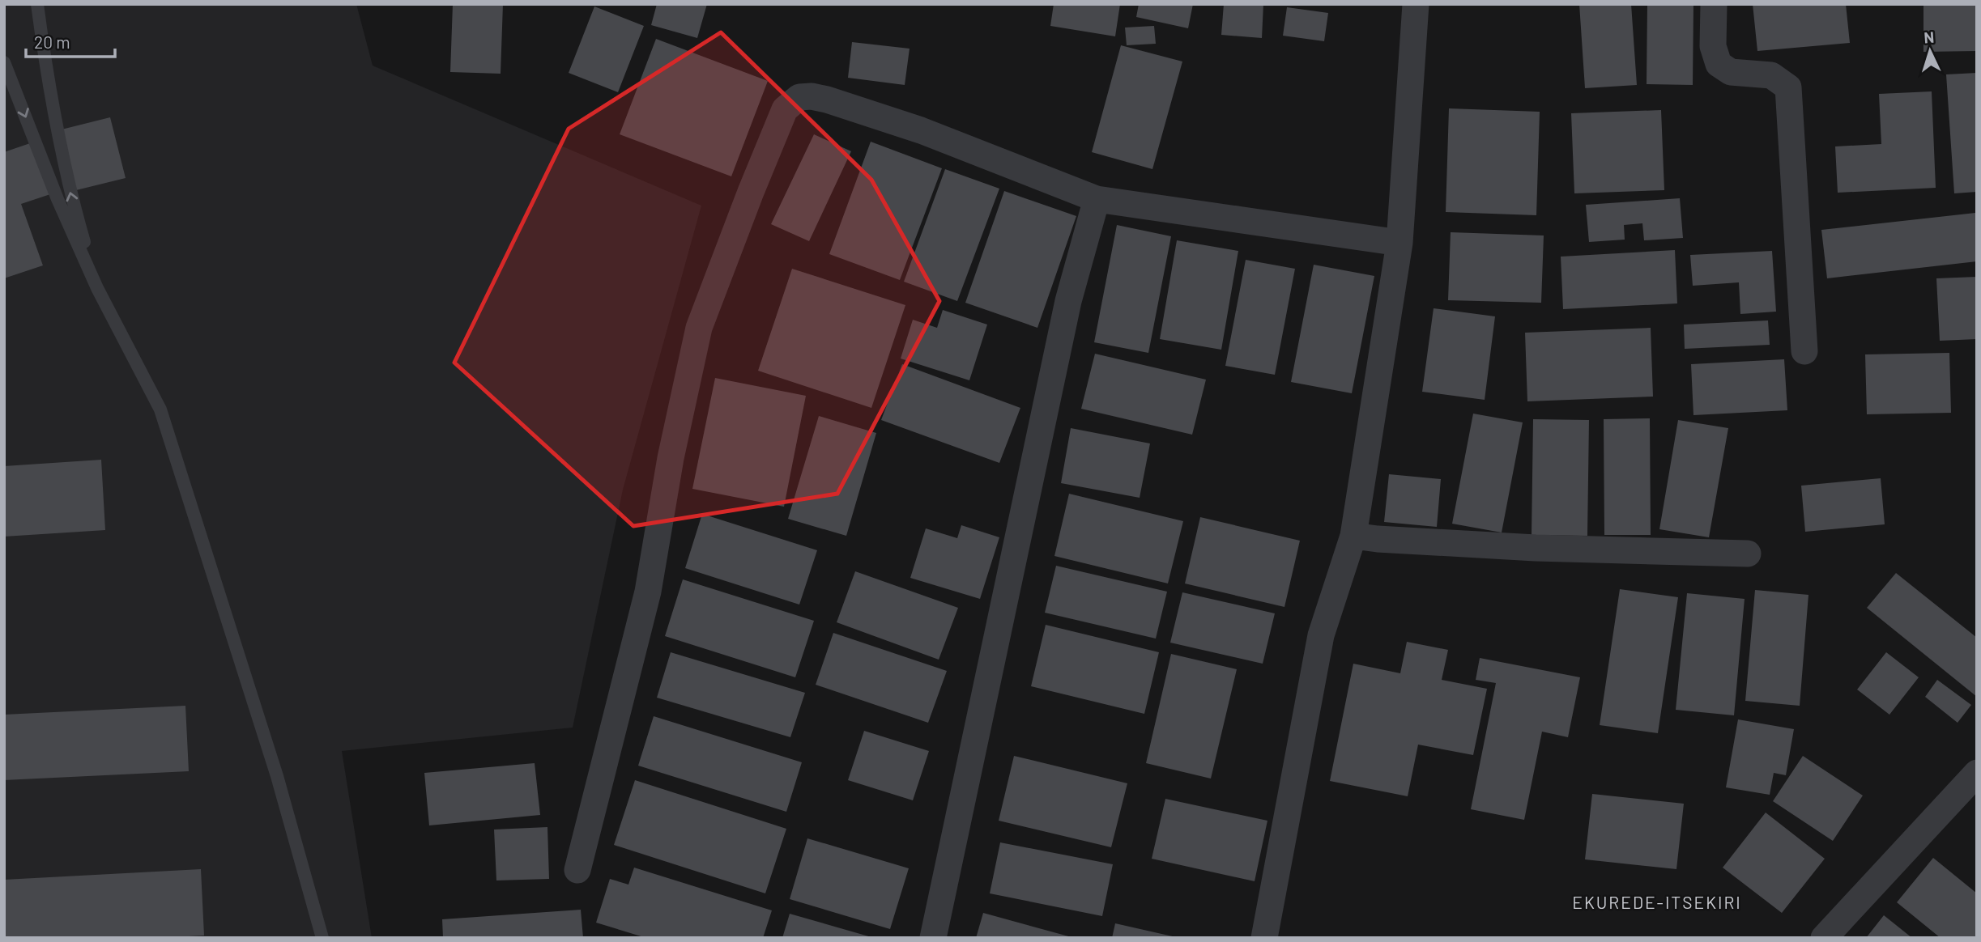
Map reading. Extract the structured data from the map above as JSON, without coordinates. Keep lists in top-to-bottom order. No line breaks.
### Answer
{"districts":["EKUREDE-ITSEKIRI"],"scale_bar":"20 m","north":"top"}
